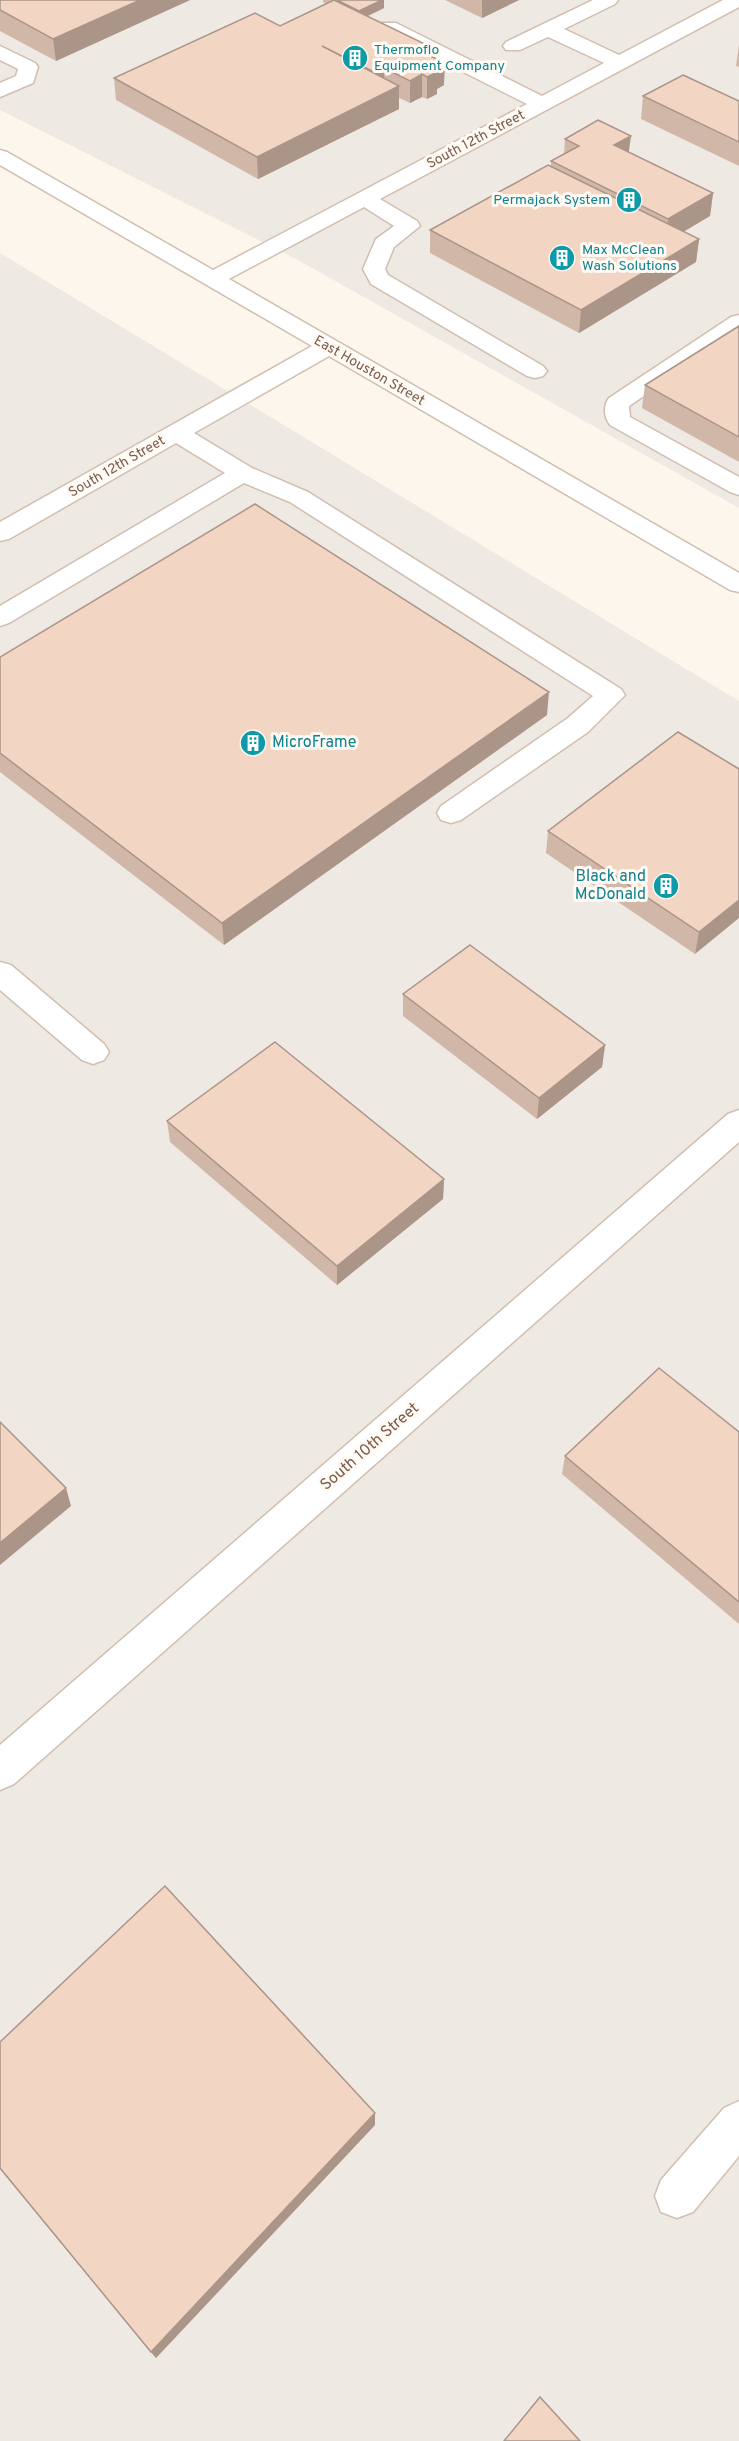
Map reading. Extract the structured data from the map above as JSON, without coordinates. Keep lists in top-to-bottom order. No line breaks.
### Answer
{"streets":{"street":["South 12th Street","East Houston Street","South 10th Street"]},"crossings":[["South 12th Street","East Houston Street"]],"places":{"building":["Thermoflo Equipment Company","Permajack System","Max McClean Wash Solutions","MicroFrame","Black and McDonald"]}}
